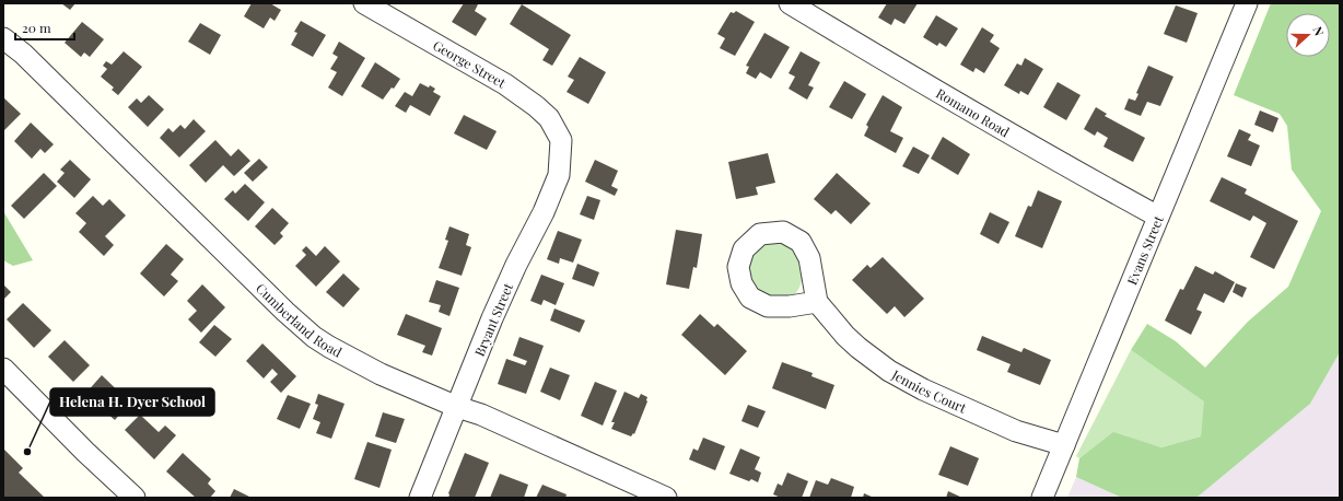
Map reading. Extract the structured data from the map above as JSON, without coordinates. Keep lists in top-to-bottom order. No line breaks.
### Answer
{"streets":{"street":["George Street","Romano Road","Evans Street","Cumberland Road","Bryant Street","Jennies Court"]},"crossings":[["George Street","Bryant Street"],["Romano Road","Evans Street"],["Evans Street","Jennies Court"],["Cumberland Road","Bryant Street"]],"places":["Helena H. Dyer School"],"scale_bar":"20 m","north":"right"}
